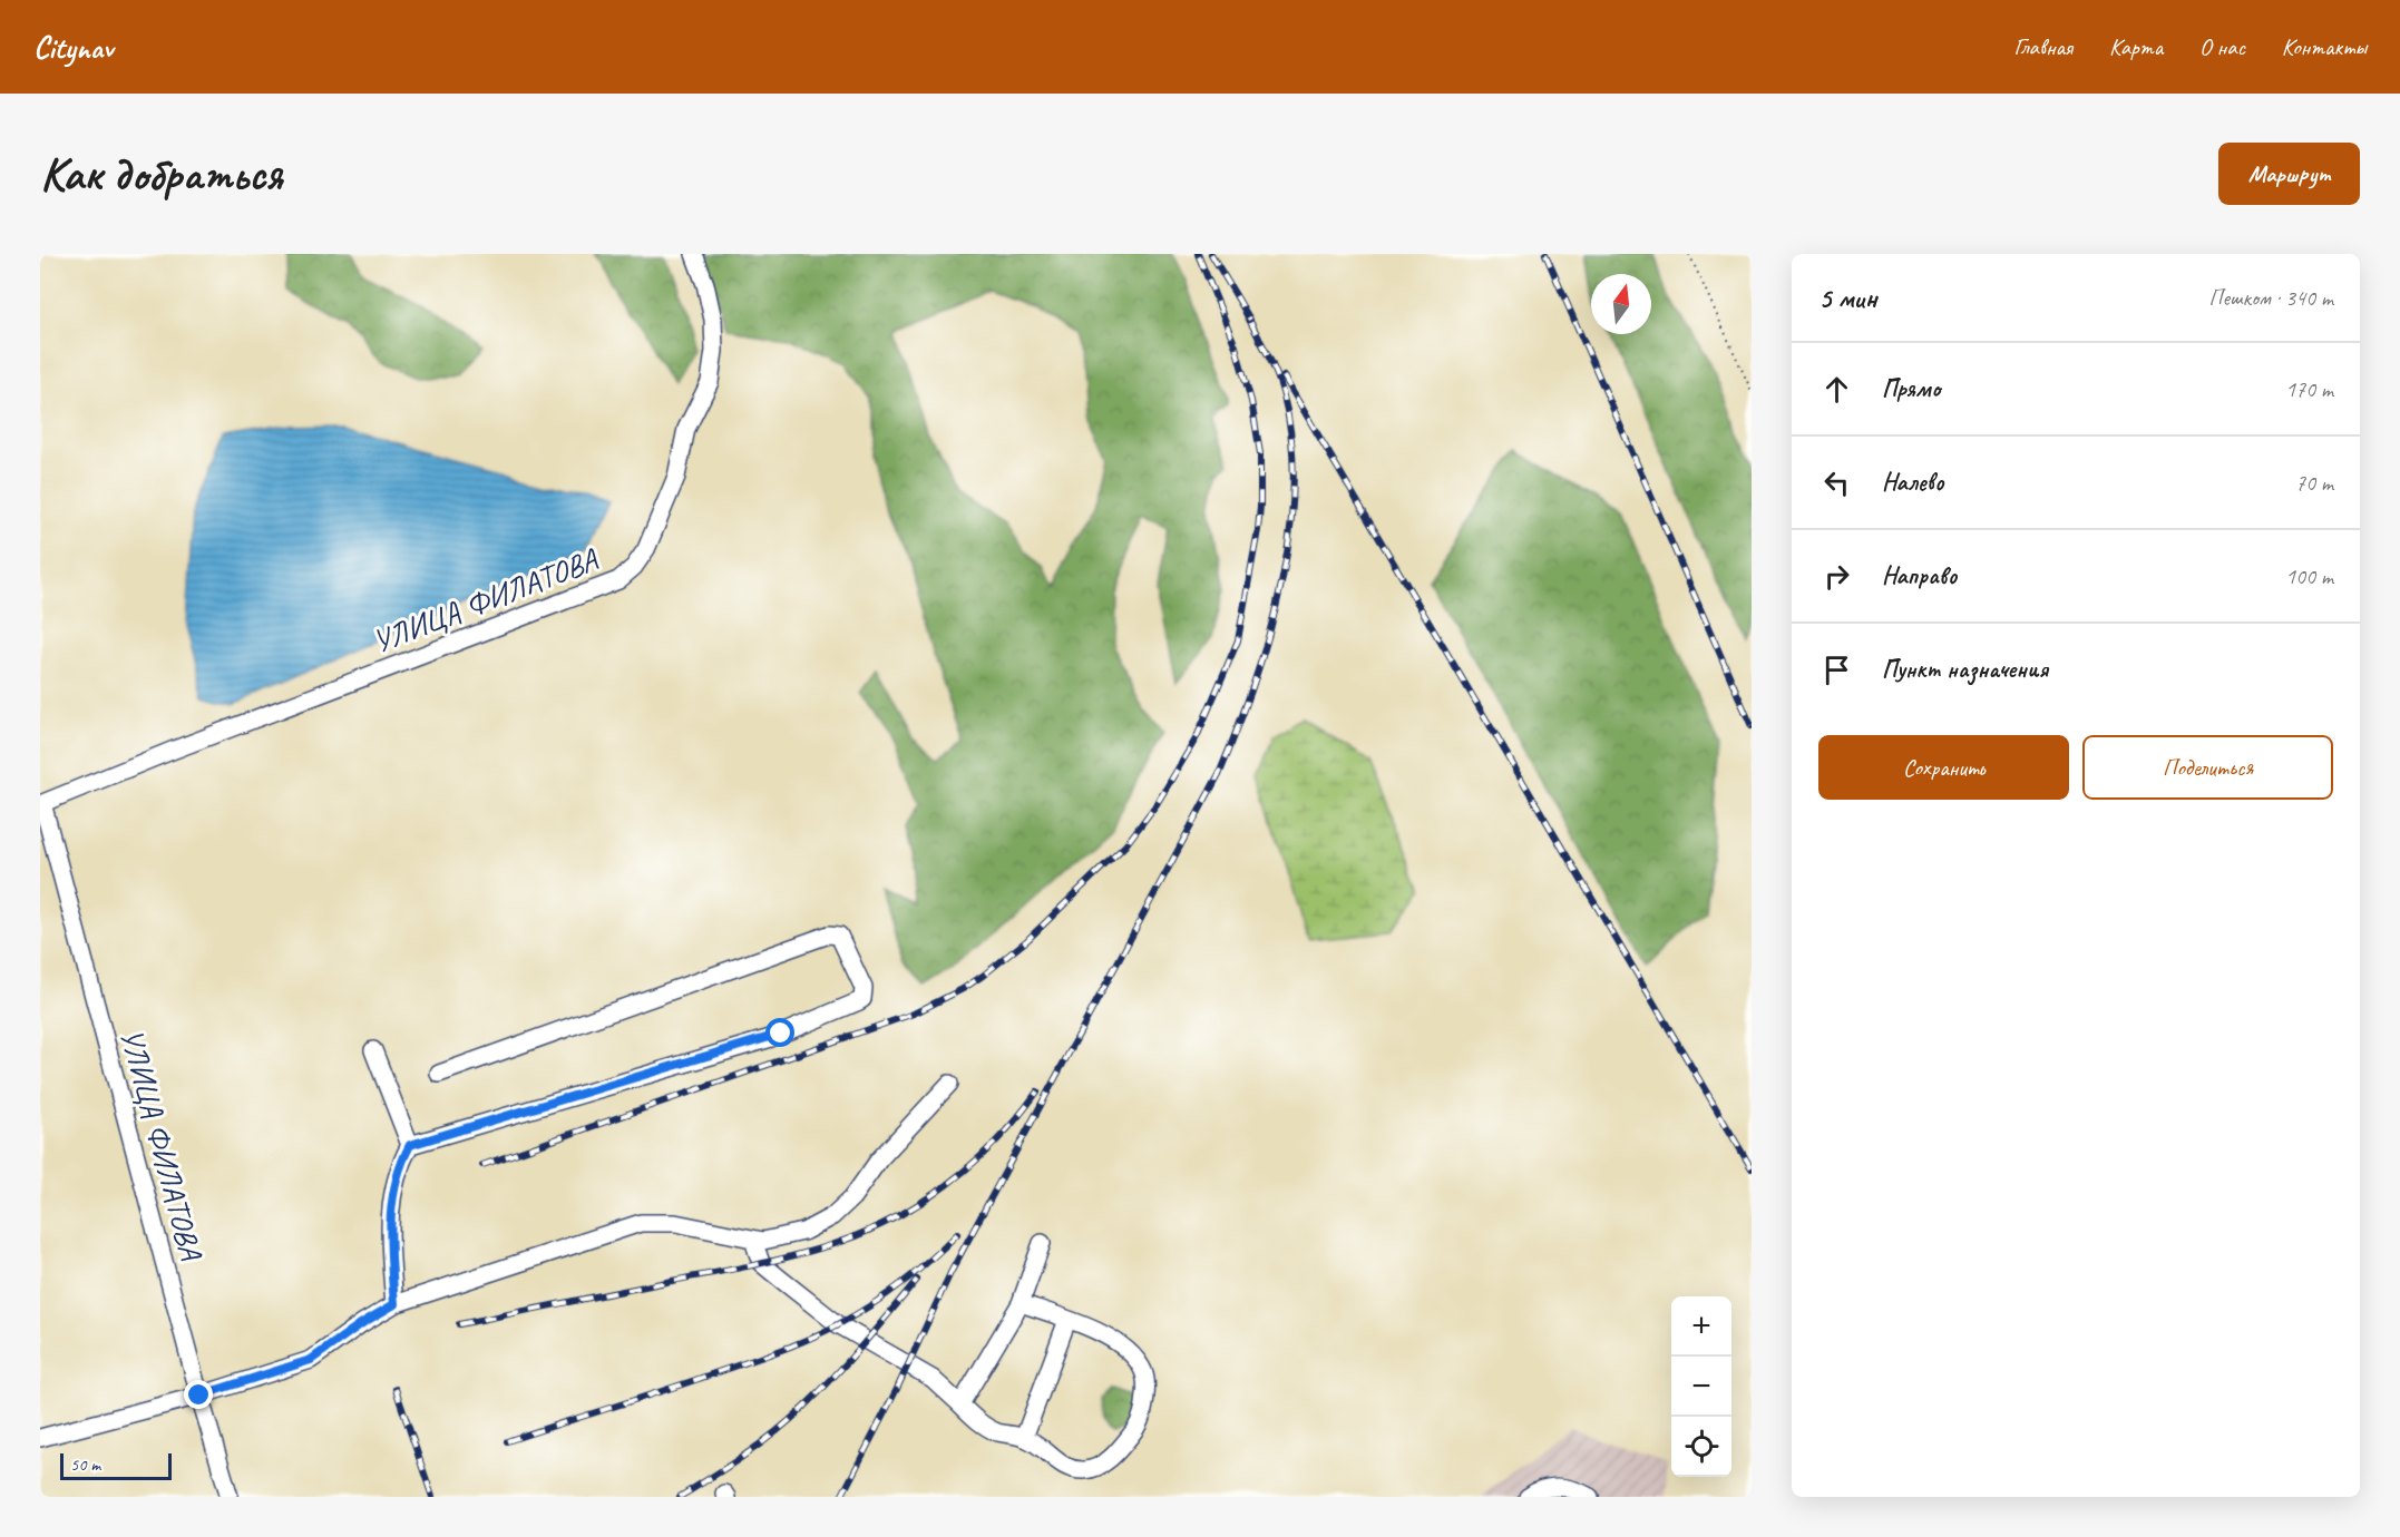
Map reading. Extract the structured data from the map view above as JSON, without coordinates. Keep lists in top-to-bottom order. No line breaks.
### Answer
{"streets":{"street":["УЛИЦА ФИЛАТОВА"]},"scale_bar":"50 m","north":"top","page":{"header":"Citynav","nav":["Главная","Карта","О нас","Контакты"],"buttons":["Маршрут",["Сохранить","Поделиться"]],"title":"Как добраться","heading":["5 мин","Пешком · 340 m"],"list":[["Прямо","170 m"],["Налево","70 m"],["Направо","100 m"],"Пункт назначения"],"map_buttons":["+","−"],"scale":"50 m"}}
